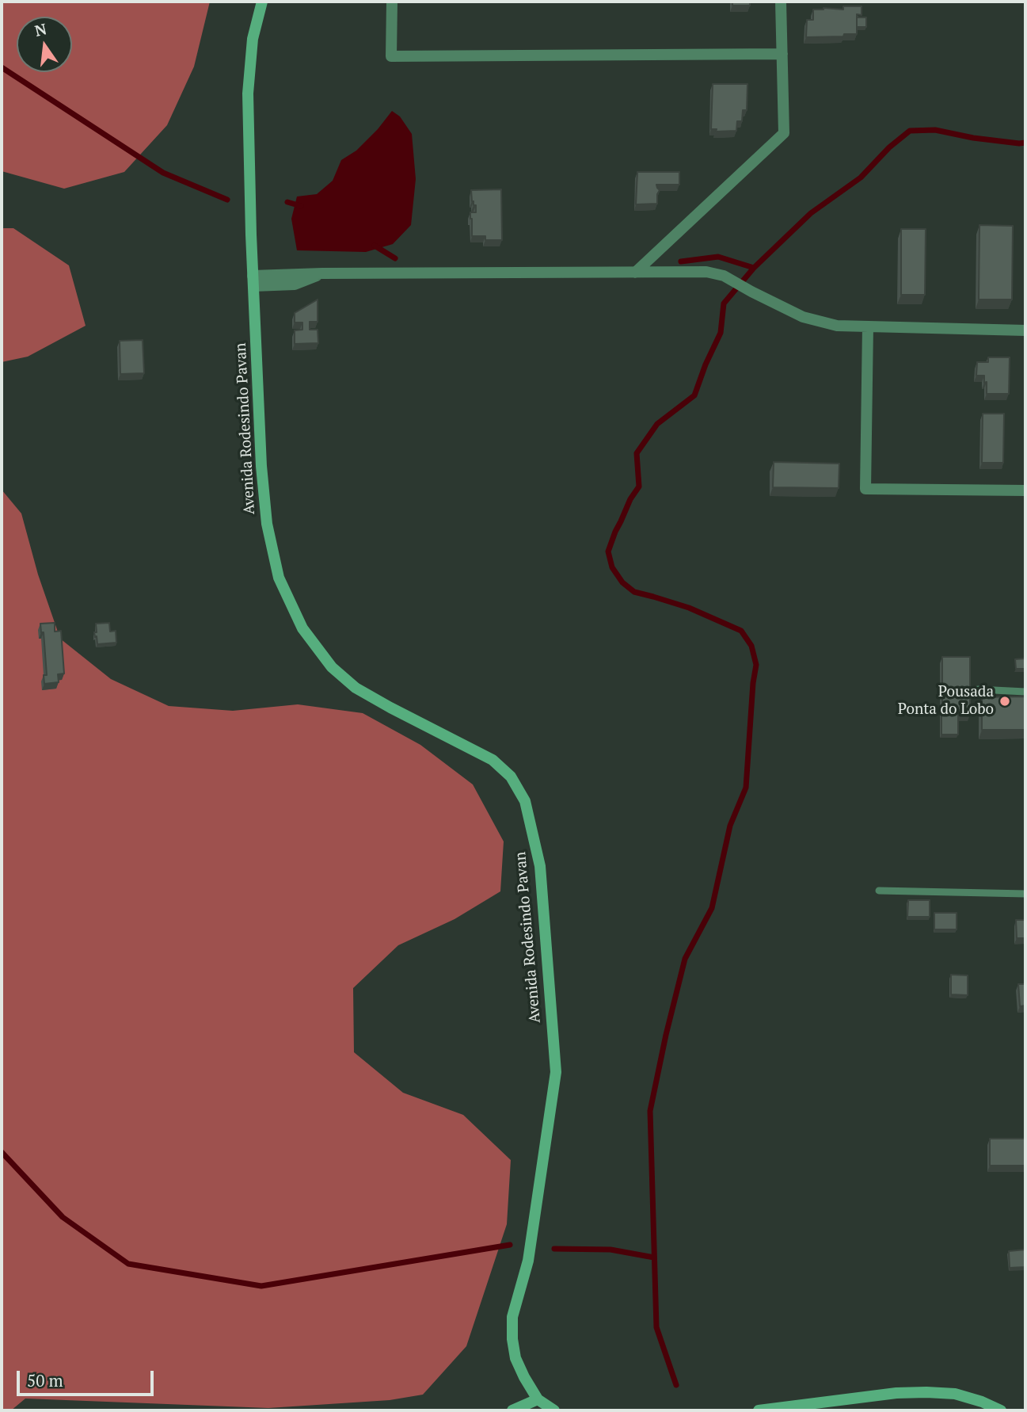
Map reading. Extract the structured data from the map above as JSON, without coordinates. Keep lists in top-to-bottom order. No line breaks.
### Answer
{"streets":{"main road":["Avenida Rodesindo Pavan"]},"places":["Pousada Ponta do Lobo"],"scale_bar":"50 m","north":"top"}
